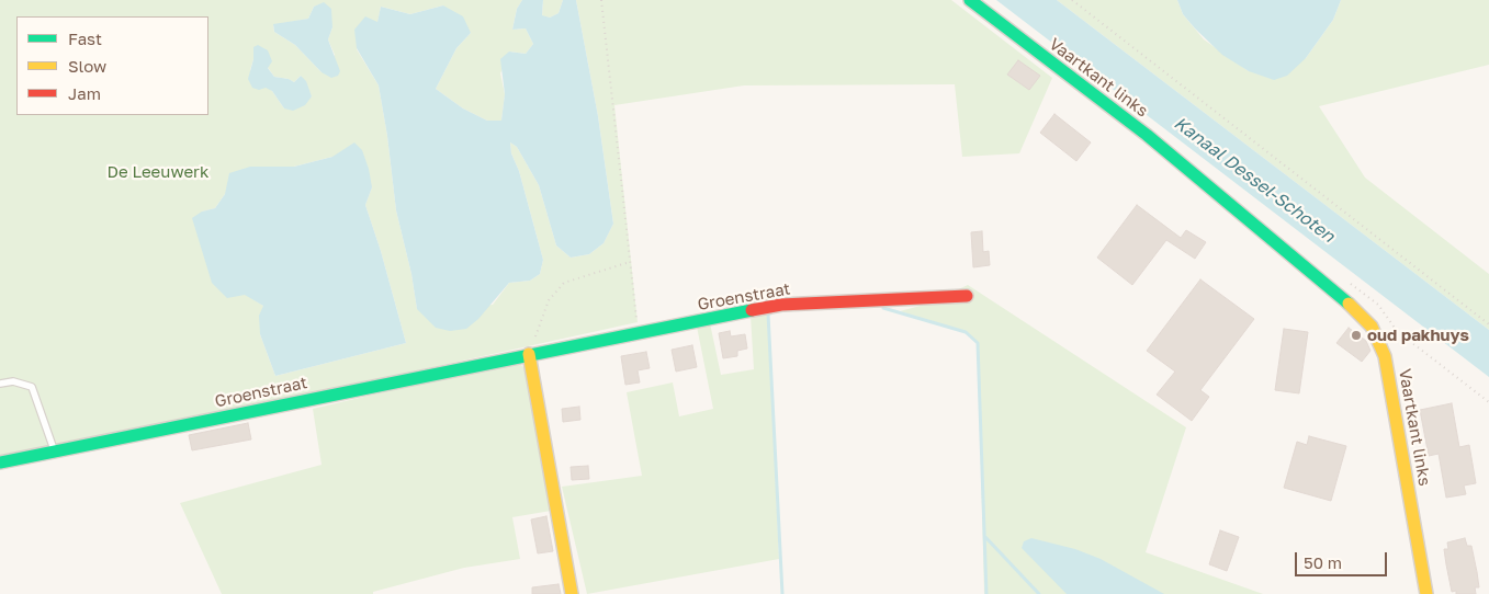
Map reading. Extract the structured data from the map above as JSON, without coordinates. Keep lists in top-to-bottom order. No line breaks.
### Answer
{"streets":{"street":["Vaartkant links","Groenstraat"]},"water":["Kanaal Dessel-Schoten"],"parks":["De Leeuwerk"],"places":["oud pakhuys"],"legend":["Fast","Slow","Jam"],"scale_bar":"50 m"}
